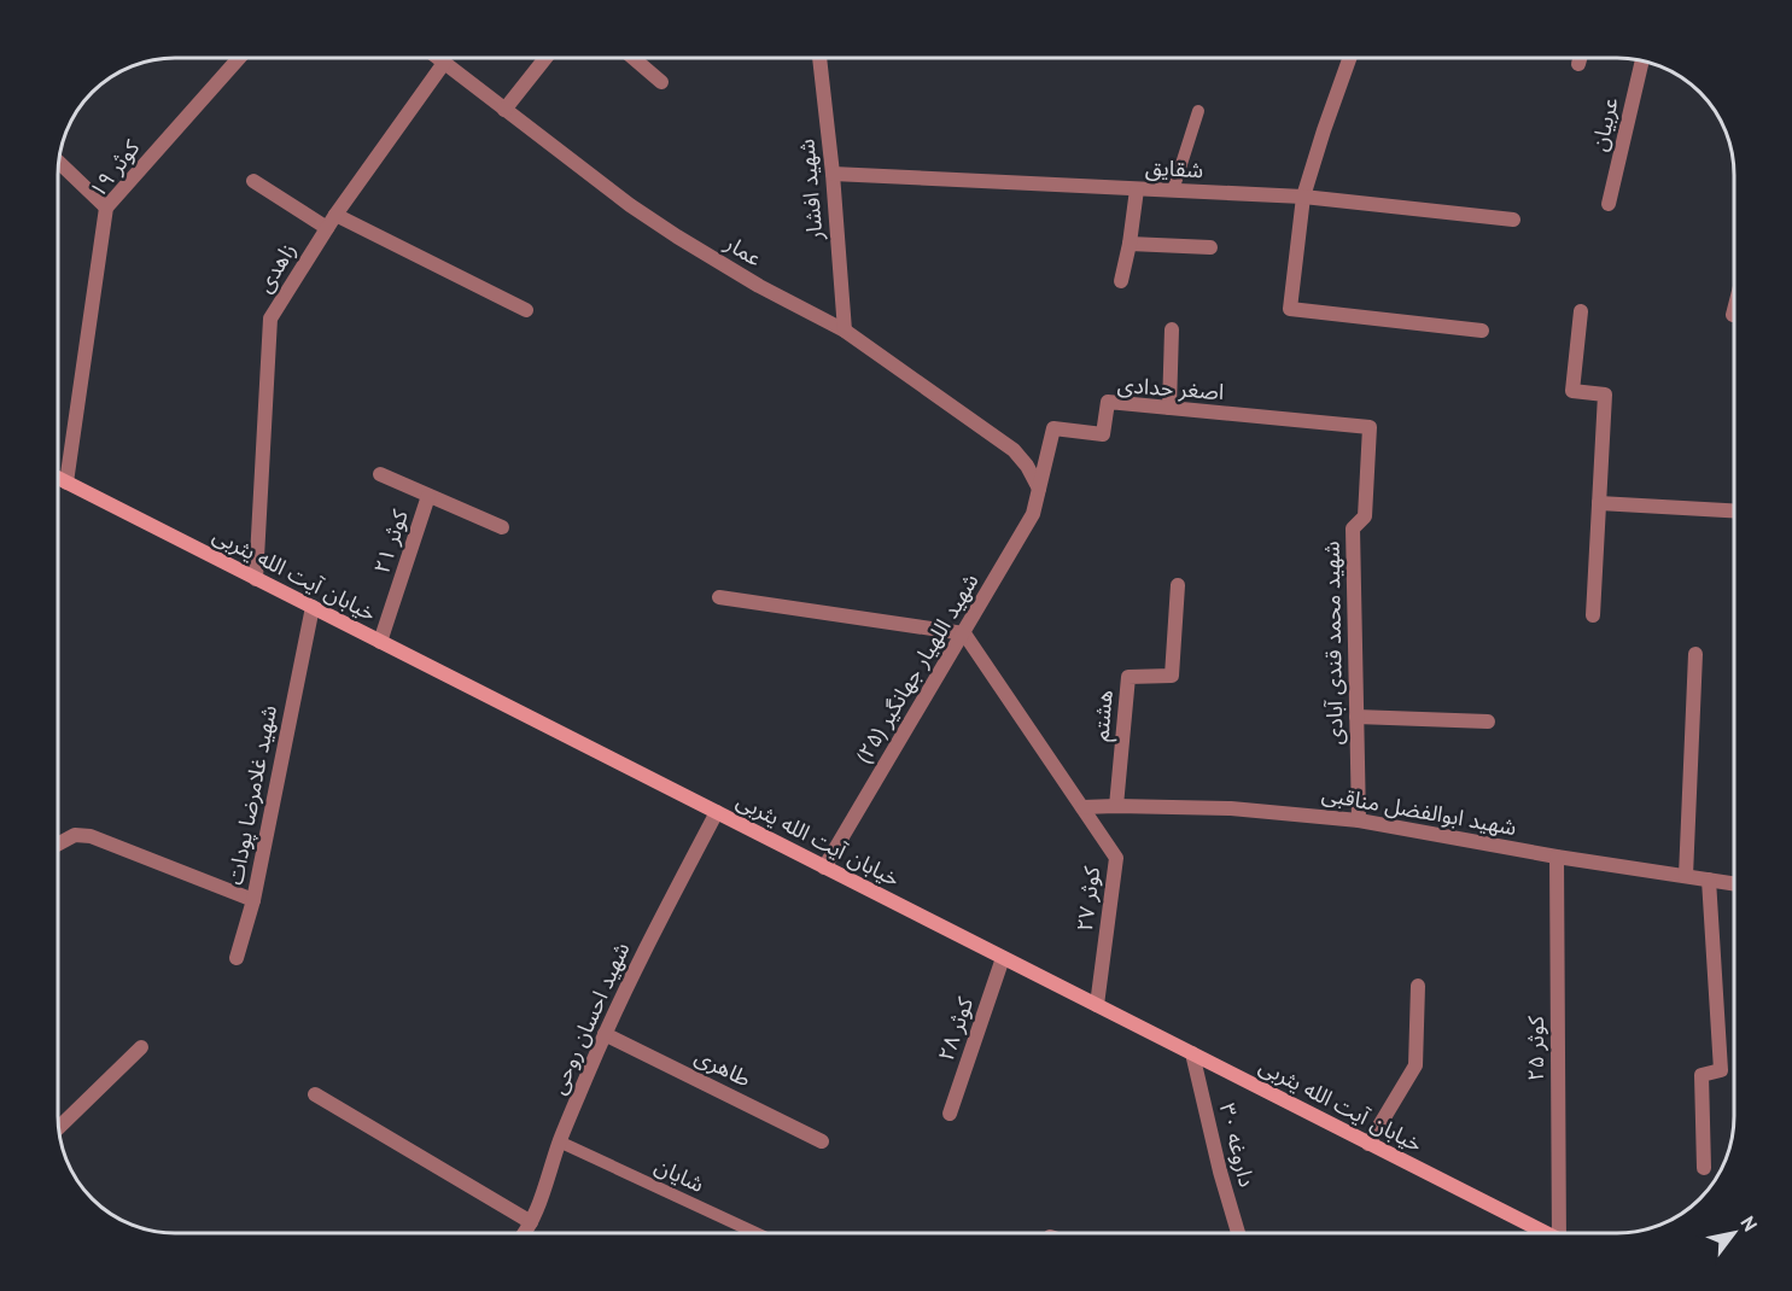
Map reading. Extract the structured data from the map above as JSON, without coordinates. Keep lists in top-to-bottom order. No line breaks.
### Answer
{"streets":{"main road":["خیابان آیت الله یثربی"],"street":["عربیان","کوثر ۱۹","شقایق","شهید افشار","عمار","زاهدی","اصغر حدادی","کوثر ۲۱","شهید محمد قندی آبادی","شهید اللهیار جهانگیر (۲۵)","هشتم","شهید غلامرضا پودات","شهید ابوالفضل مناقبی","کوثر ۲۷","شهید احسان روحی","کوثر ۲۸","کوثر ۲۵","طاهری","داروغه ۳۰"],"lane":["شایان"]},"crossings":[["کوثر ۱۹","خیابان آیت الله یثربی"],["شقایق","شهید افشار"],["شهید افشار","عمار"],["عمار","زاهدی"],["عمار","اصغر حدادی"],["عمار","شهید اللهیار جهانگیر (۲۵)"],["زاهدی","خیابان آیت الله یثربی"],["اصغر حدادی","شهید محمد قندی آبادی"],["اصغر حدادی","شهید اللهیار جهانگیر (۲۵)"],["کوثر ۲۱","خیابان آیت الله یثربی"],["خیابان آیت الله یثربی","شهید اللهیار جهانگیر (۲۵)"],["خیابان آیت الله یثربی","شهید غلامرضا پودات"],["خیابان آیت الله یثربی","کوثر ۲۷"],["خیابان آیت الله یثربی","شهید احسان روحی"],["خیابان آیت الله یثربی","کوثر ۲۸"],["خیابان آیت الله یثربی","داروغه ۳۰"],["شهید محمد قندی آبادی","شهید ابوالفضل مناقبی"],["شهید اللهیار جهانگیر (۲۵)","کوثر ۲۷"],["هشتم","شهید ابوالفضل مناقبی"],["شهید ابوالفضل مناقبی","کوثر ۲۷"],["شهید ابوالفضل مناقبی","کوثر ۲۵"],["شهید احسان روحی","طاهری"],["شهید احسان روحی","شایان"]],"north":"top right"}
